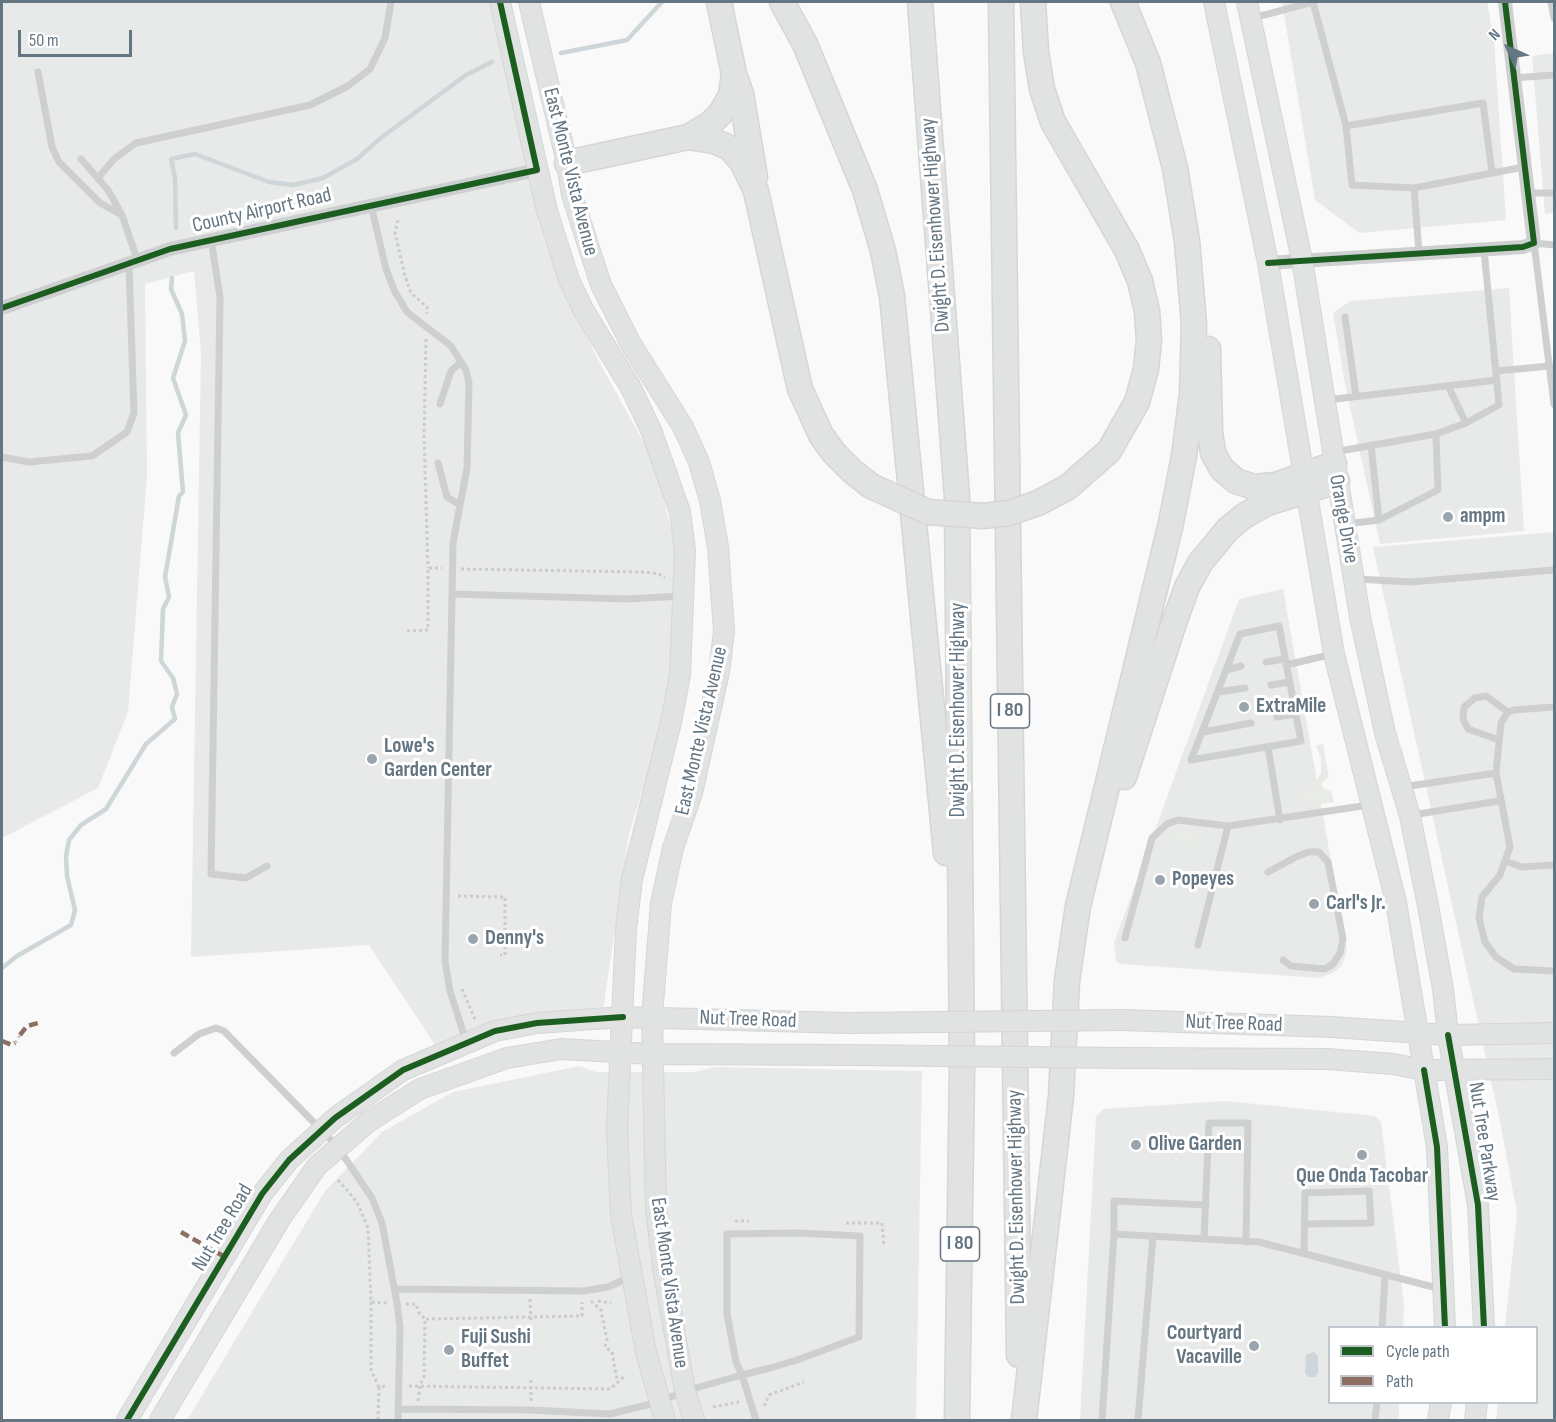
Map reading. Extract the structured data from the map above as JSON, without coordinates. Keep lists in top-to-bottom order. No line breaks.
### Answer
{"streets":{"highway":["Dwight D. Eisenhower Highway","I 80"],"main road":["East Monte Vista Avenue","County Airport Road","Orange Drive","Nut Tree Road","Nut Tree Parkway"]},"crossings":[["East Monte Vista Avenue","County Airport Road"],["East Monte Vista Avenue","Nut Tree Road"],["Orange Drive","Nut Tree Road"],["Orange Drive","Nut Tree Parkway"],["Nut Tree Road","Nut Tree Parkway"]],"places":["ampm","ExtraMile","Lowe's Garden Center","Popeyes","Carl's Jr.","Denny's","Olive Garden","Que Onda Tacobar","Courtyard Vacaville","Fuji Sushi Buffet"],"legend":["Cycle path","Path"],"scale_bar":"50 m","north":"top left"}
